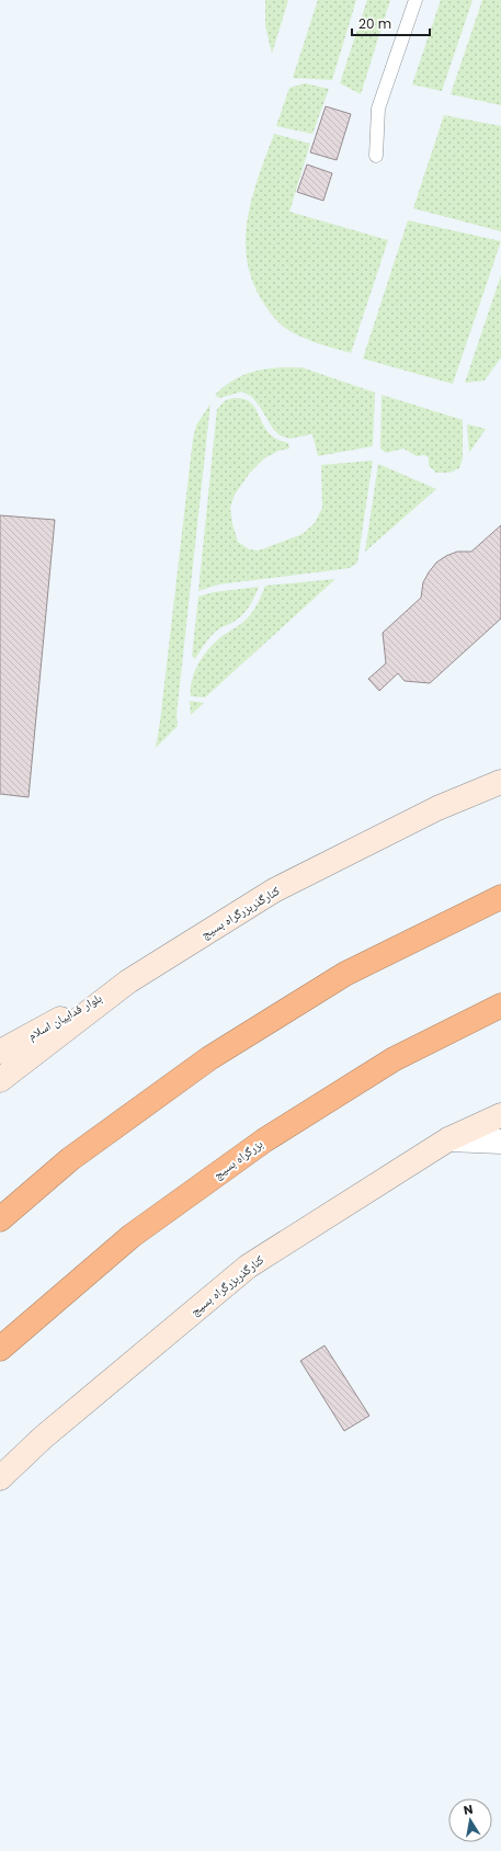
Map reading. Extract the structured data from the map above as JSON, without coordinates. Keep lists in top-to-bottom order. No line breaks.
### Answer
{"streets":{"highway":["بزرگراه بسیج"],"main road":["کنارگذربزرگراه بسیج","بلوار فداییان اسلام"]},"crossings":[["کنارگذربزرگراه بسیج","بلوار فداییان اسلام"]],"scale_bar":"20 m","north":"top"}
